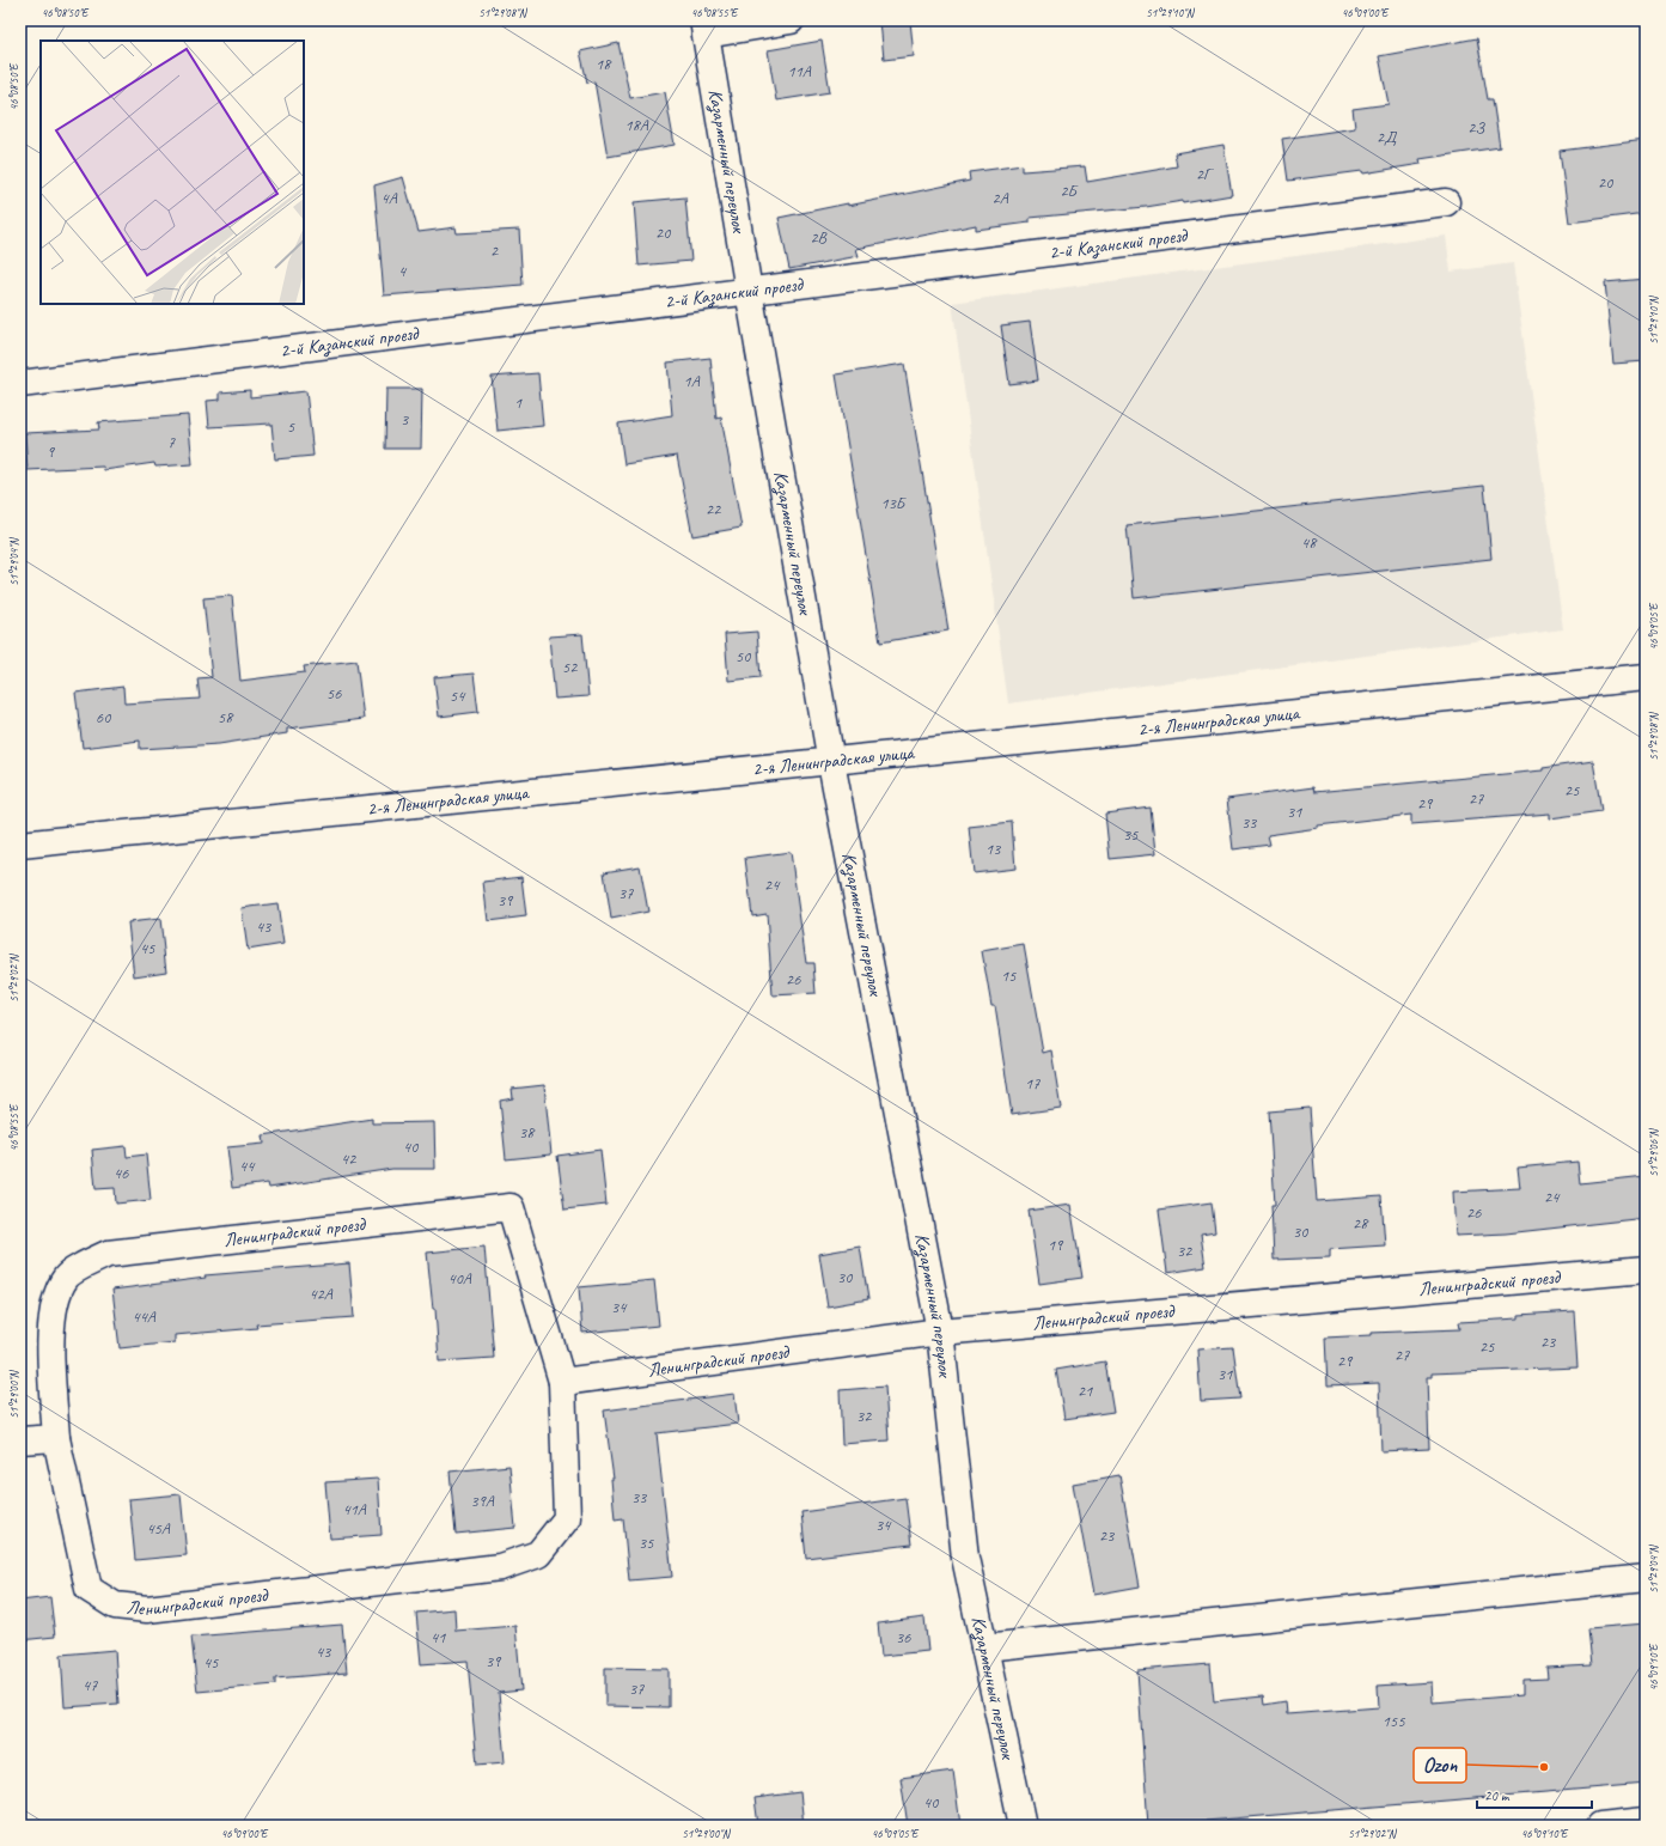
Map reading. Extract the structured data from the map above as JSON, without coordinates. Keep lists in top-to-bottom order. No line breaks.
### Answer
{"streets":{"street":["Казарменный переулок","2-й Казанский проезд","2-я Ленинградская улица","Ленинградский проезд"]},"crossings":[["Казарменный переулок","2-й Казанский проезд"],["Казарменный переулок","2-я Ленинградская улица"],["Казарменный переулок","Ленинградский проезд"]],"places":["Ozon"],"house_numbers":["18","11А","18А","2З","2Д","2Г","20","2Б","4А","2А","20","2В","2","4","1А","1","3","5","7","9","13Б","22","48","50","52","56","54","60","58","25","27","29","31","33","35","13","24","37","39","43","45","15","26","17","38","40","42","44","46","24","26","28","30","19","32","30","40А","42А","34","44А","23","25","27","29","31","21","32","33","39А","41А","34","45А","23","35","41","36","43","39","45","47","37","155","40"],"scale_bar":"20 m","coordinates":["46°08'50\"E","51°29'08\"N","46°08'55\"E","51°29'10\"N","46°09'00\"E","51°29'04\"N","46°09'05\"E","51°29'02\"N","51°29'06\"N","51°29'00\"N","46°09'10\"E"]}
